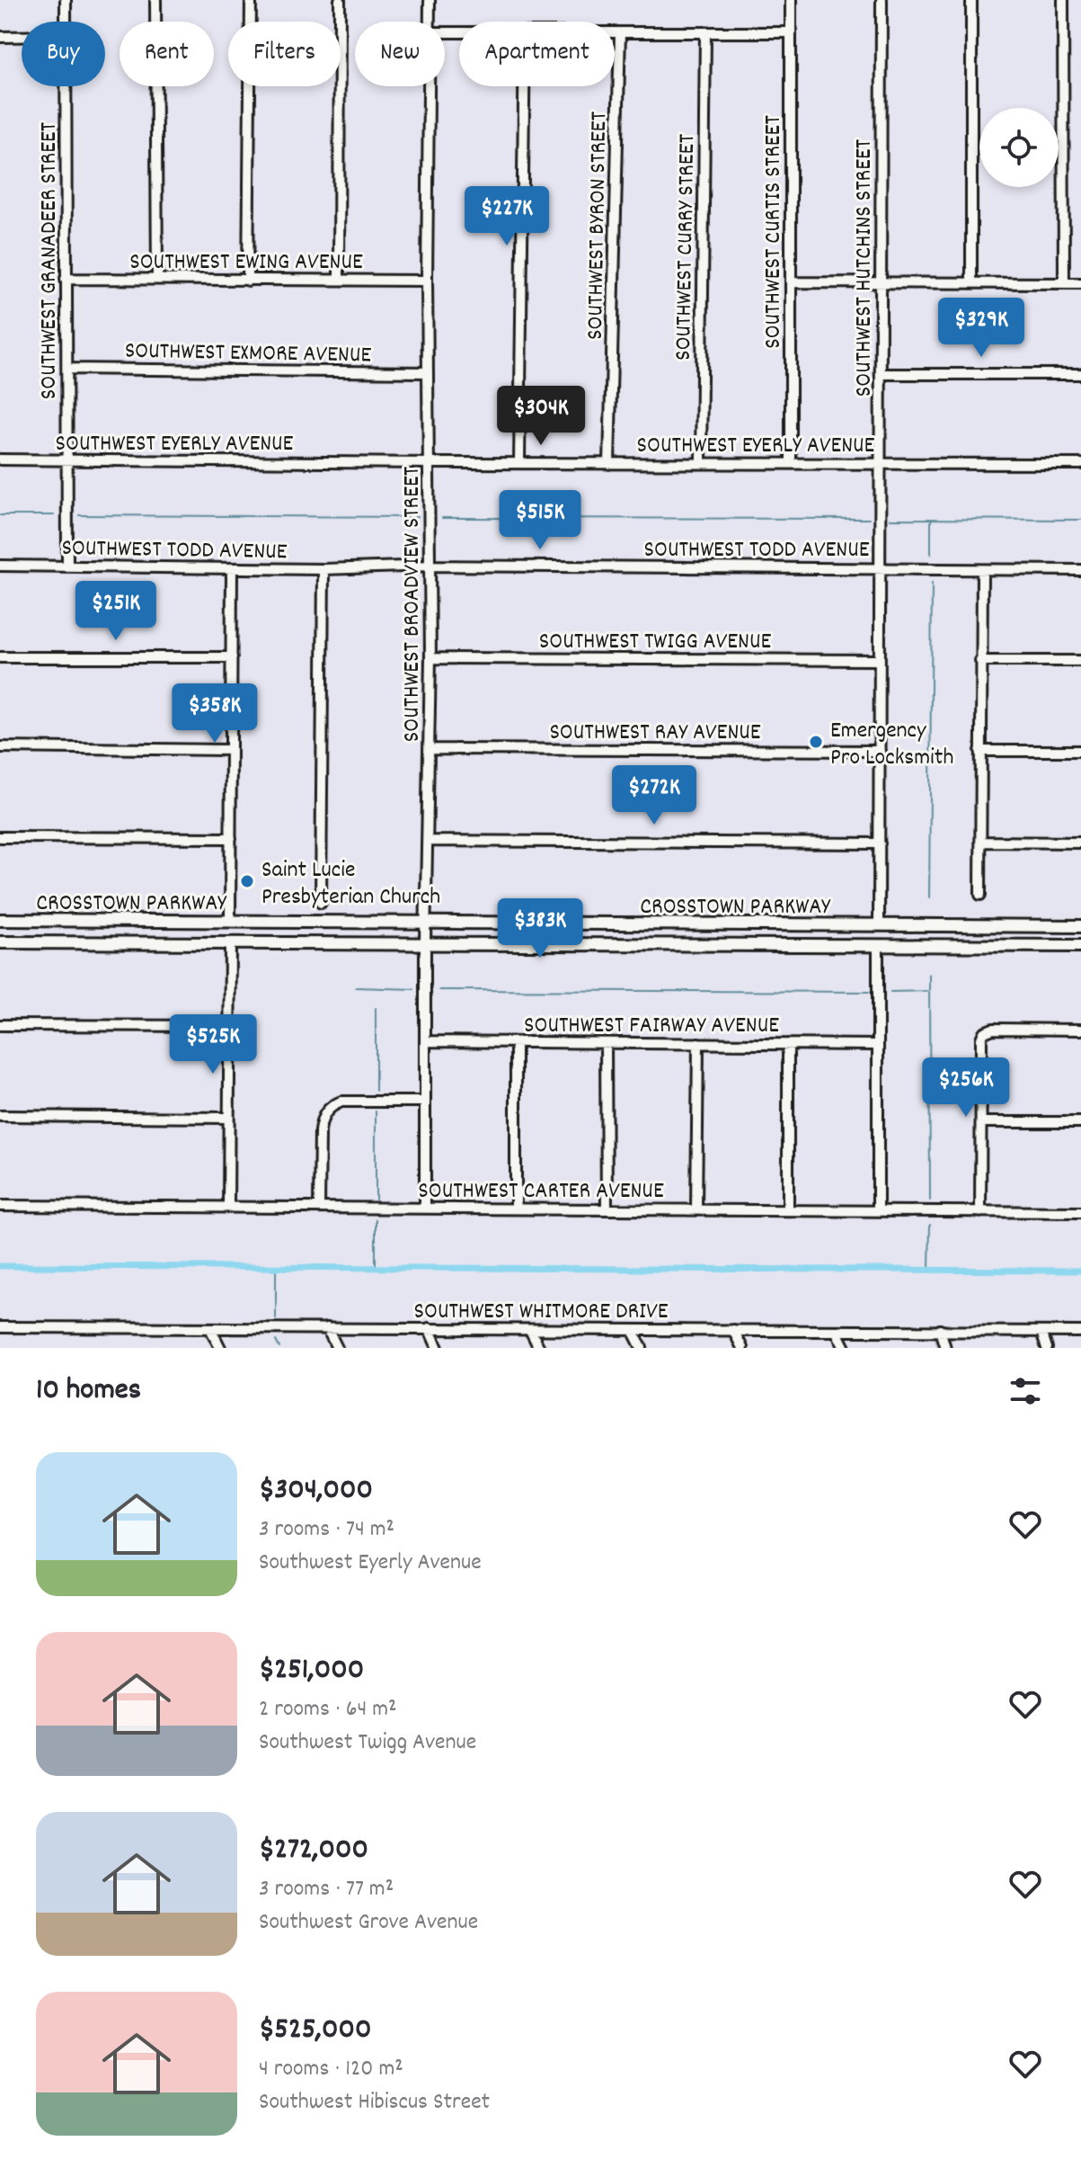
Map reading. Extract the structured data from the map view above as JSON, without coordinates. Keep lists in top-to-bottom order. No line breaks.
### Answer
{"streets":{"main road":["CROSSTOWN PARKWAY"],"street":["SOUTHWEST BYRON STREET","SOUTHWEST CURTIS STREET","SOUTHWEST CURRY STREET","SOUTHWEST EWING AVENUE","SOUTHWEST GRANADEER STREET","SOUTHWEST HUTCHINS STREET","SOUTHWEST EXMORE AVENUE","SOUTHWEST EYERLY AVENUE","SOUTHWEST TODD AVENUE","SOUTHWEST BROADVIEW STREET","SOUTHWEST TWIGG AVENUE","SOUTHWEST RAY AVENUE","SOUTHWEST FAIRWAY AVENUE","SOUTHWEST CARTER AVENUE","SOUTHWEST WHITMORE DRIVE"]},"crossings":[["SOUTHWEST BYRON STREET","SOUTHWEST EYERLY AVENUE"],["SOUTHWEST CURTIS STREET","SOUTHWEST EYERLY AVENUE"],["SOUTHWEST CURRY STREET","SOUTHWEST EYERLY AVENUE"],["SOUTHWEST EWING AVENUE","SOUTHWEST GRANADEER STREET"],["SOUTHWEST EWING AVENUE","SOUTHWEST BROADVIEW STREET"],["SOUTHWEST GRANADEER STREET","SOUTHWEST EXMORE AVENUE"],["SOUTHWEST GRANADEER STREET","SOUTHWEST EYERLY AVENUE"],["SOUTHWEST GRANADEER STREET","SOUTHWEST TODD AVENUE"],["SOUTHWEST HUTCHINS STREET","SOUTHWEST EYERLY AVENUE"],["SOUTHWEST HUTCHINS STREET","SOUTHWEST TODD AVENUE"],["SOUTHWEST HUTCHINS STREET","SOUTHWEST TWIGG AVENUE"],["SOUTHWEST HUTCHINS STREET","SOUTHWEST RAY AVENUE"],["SOUTHWEST HUTCHINS STREET","CROSSTOWN PARKWAY"],["SOUTHWEST EXMORE AVENUE","SOUTHWEST BROADVIEW STREET"],["SOUTHWEST EYERLY AVENUE","SOUTHWEST BROADVIEW STREET"],["SOUTHWEST TODD AVENUE","SOUTHWEST BROADVIEW STREET"],["SOUTHWEST BROADVIEW STREET","SOUTHWEST TWIGG AVENUE"],["SOUTHWEST BROADVIEW STREET","SOUTHWEST RAY AVENUE"],["SOUTHWEST BROADVIEW STREET","CROSSTOWN PARKWAY"],["SOUTHWEST BROADVIEW STREET","SOUTHWEST FAIRWAY AVENUE"],["SOUTHWEST BROADVIEW STREET","SOUTHWEST CARTER AVENUE"]],"places":["Emergency Pro Locksmith","Saint Lucie Presbyterian Church"],"page":{"chip":["Buy","Rent","Filters","New","Apartment"],"price":["$227K","$329K","$304K","$515K","$251K","$358K","$272K","$383K","$525K","$256K"],"heading":"10 homes","list":[{"name":"$304,000","note":"3 rooms · 74 m² · Southwest Eyerly Avenue"},{"name":"$251,000","note":"2 rooms · 64 m² · Southwest Twigg Avenue"},{"name":"$272,000","note":"3 rooms · 77 m² · Southwest Grove Avenue"},{"name":"$525,000","note":"4 rooms · 120 m² · Southwest Hibiscus Street"}]}}
